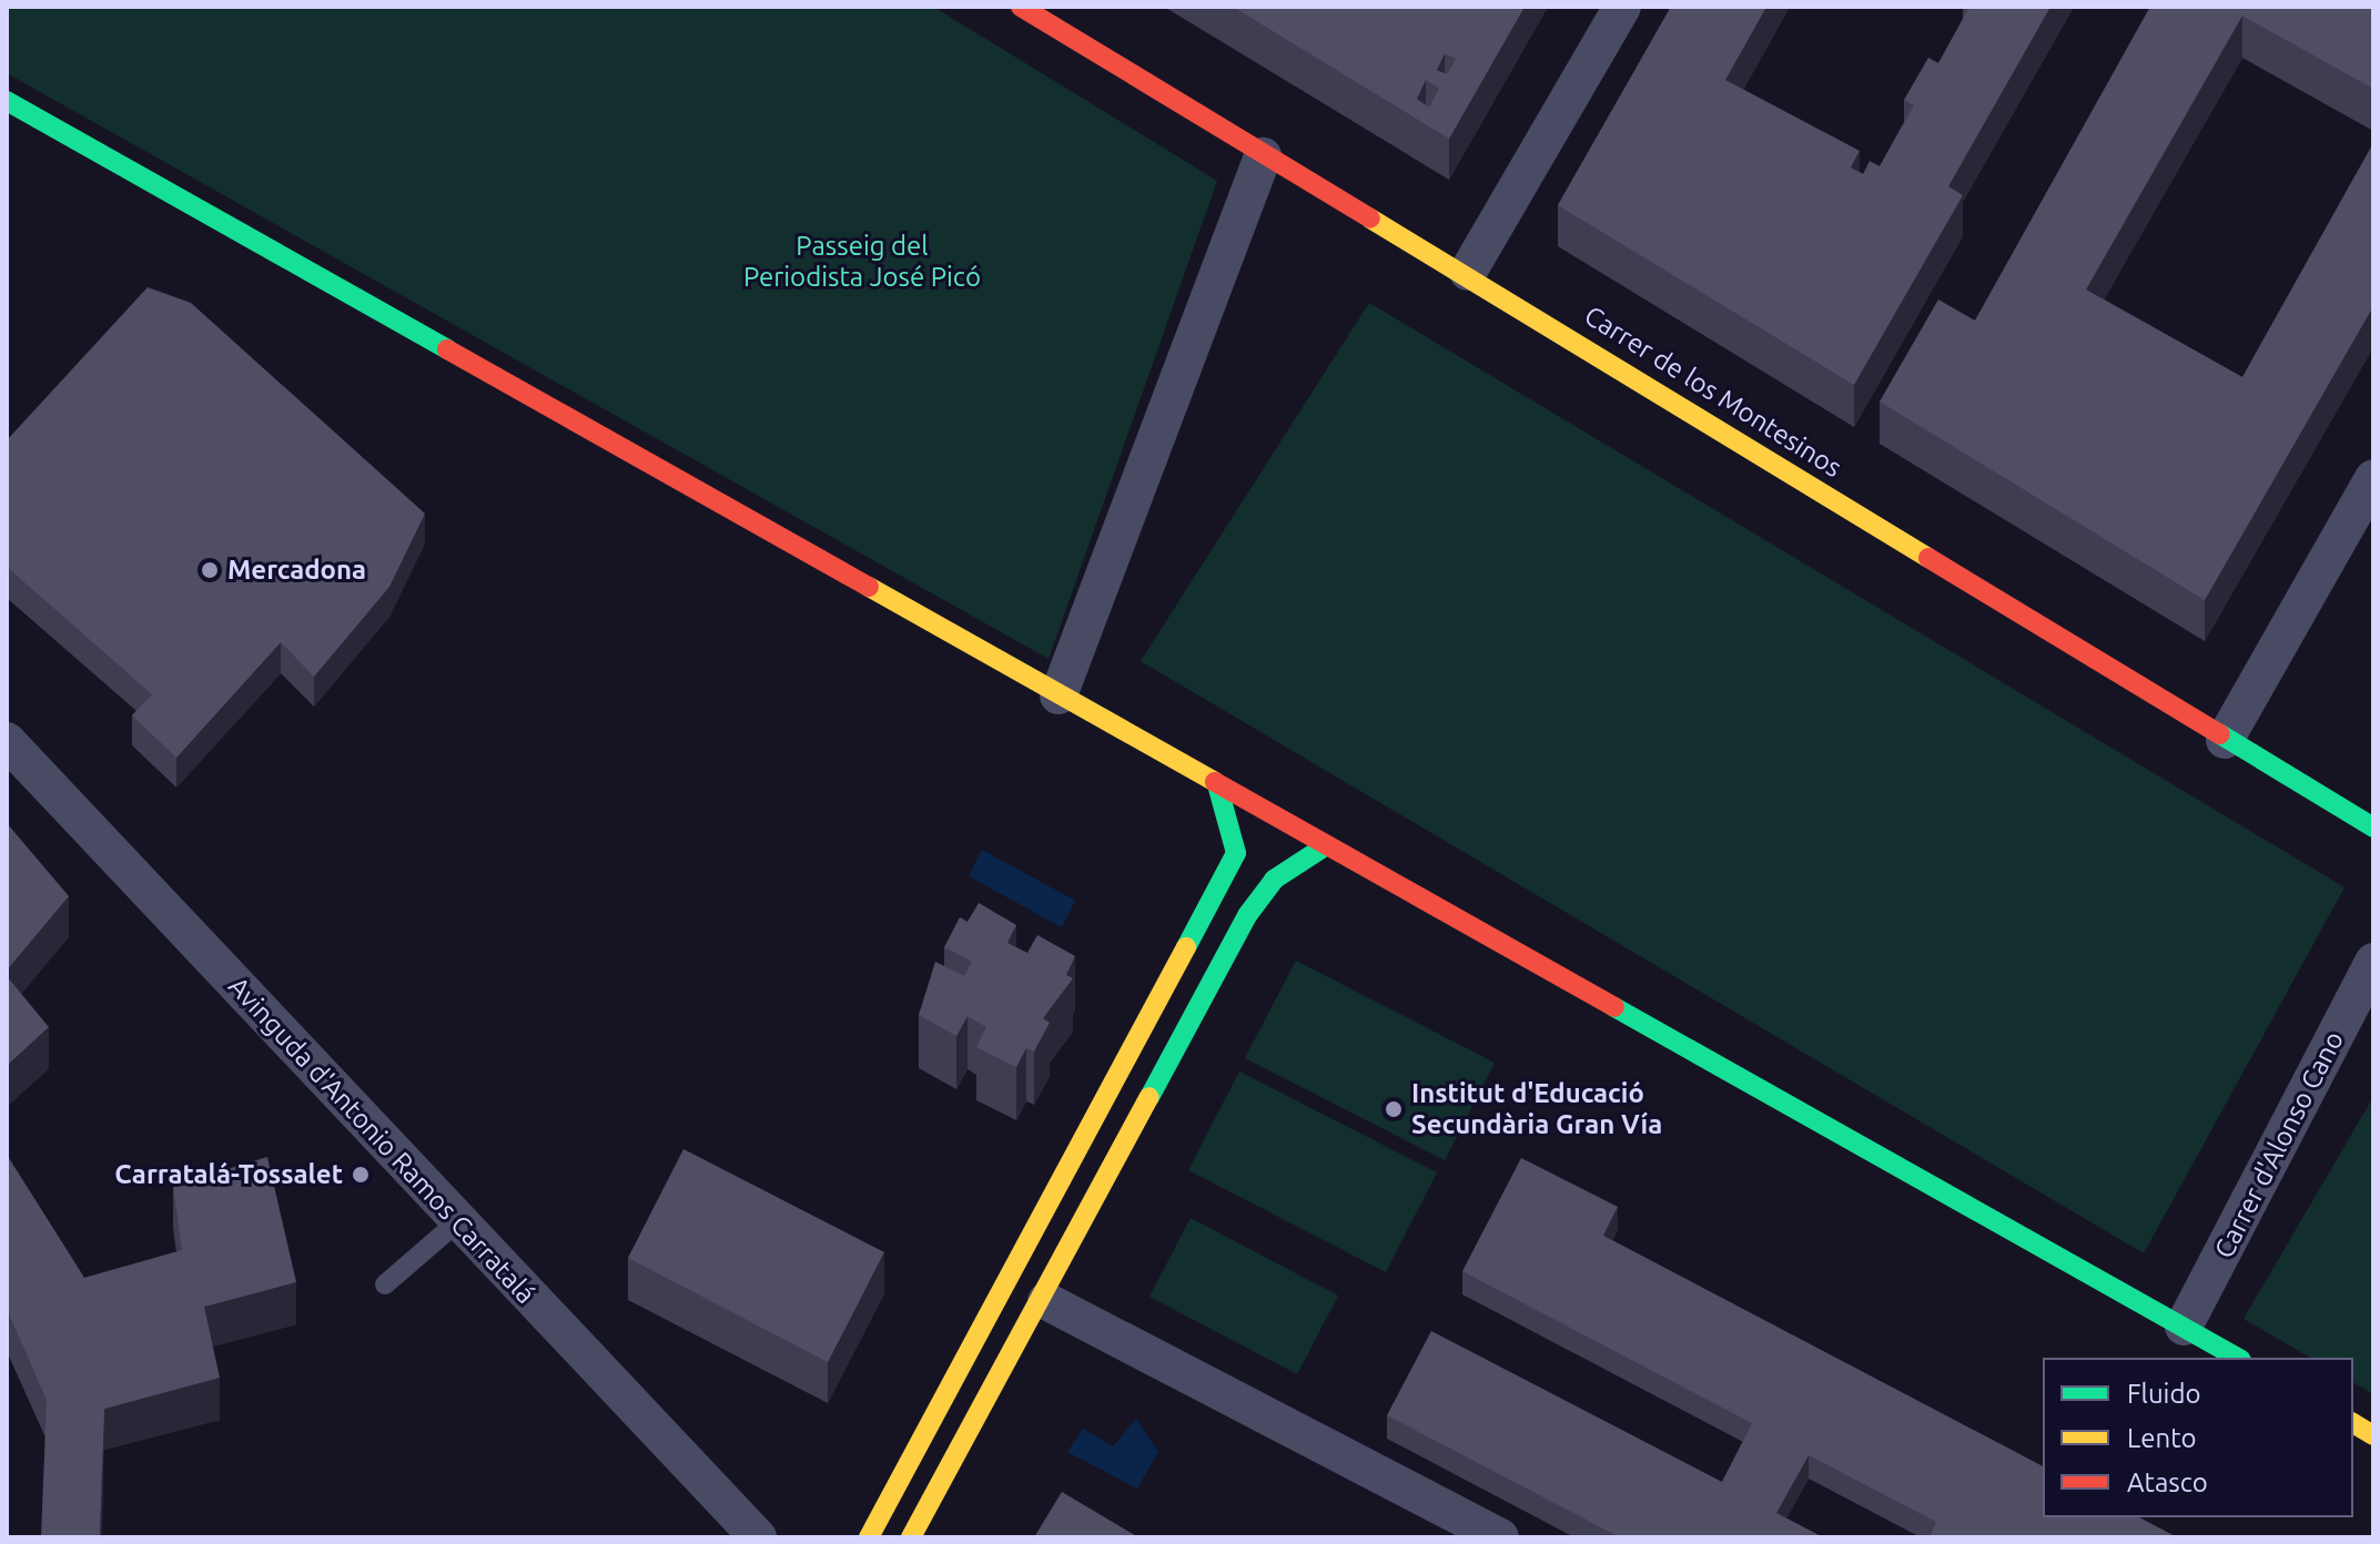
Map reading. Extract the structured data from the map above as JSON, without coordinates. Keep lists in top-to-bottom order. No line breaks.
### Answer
{"streets":{"main road":["Carrer de los Montesinos"],"street":["Avinguda d'Antonio Ramos Carratalá","Carrer d'Alonso Cano"]},"parks":["Passeig del Periodista José Picó"],"places":["Mercadona","Institut d'Educació Secundària Gran Vía","Carratalá-Tossalet"],"legend":["Fluido","Lento","Atasco"]}
